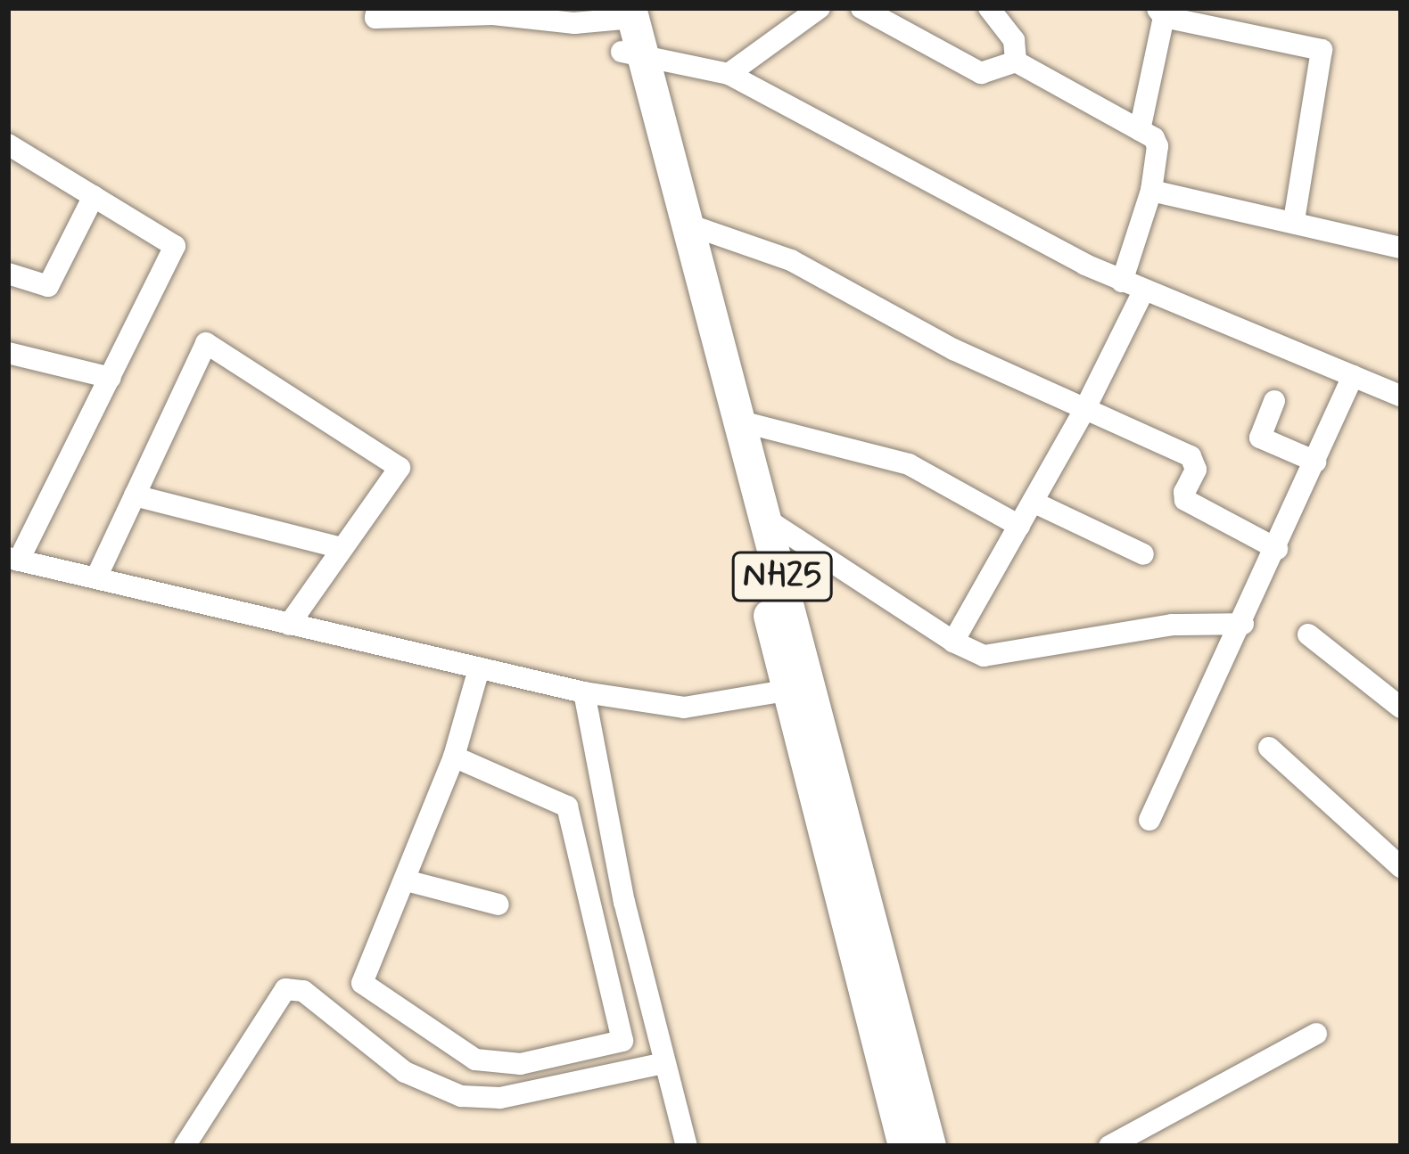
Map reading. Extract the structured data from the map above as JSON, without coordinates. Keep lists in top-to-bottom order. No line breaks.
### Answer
{"streets":{"main road":["NH25"]}}
